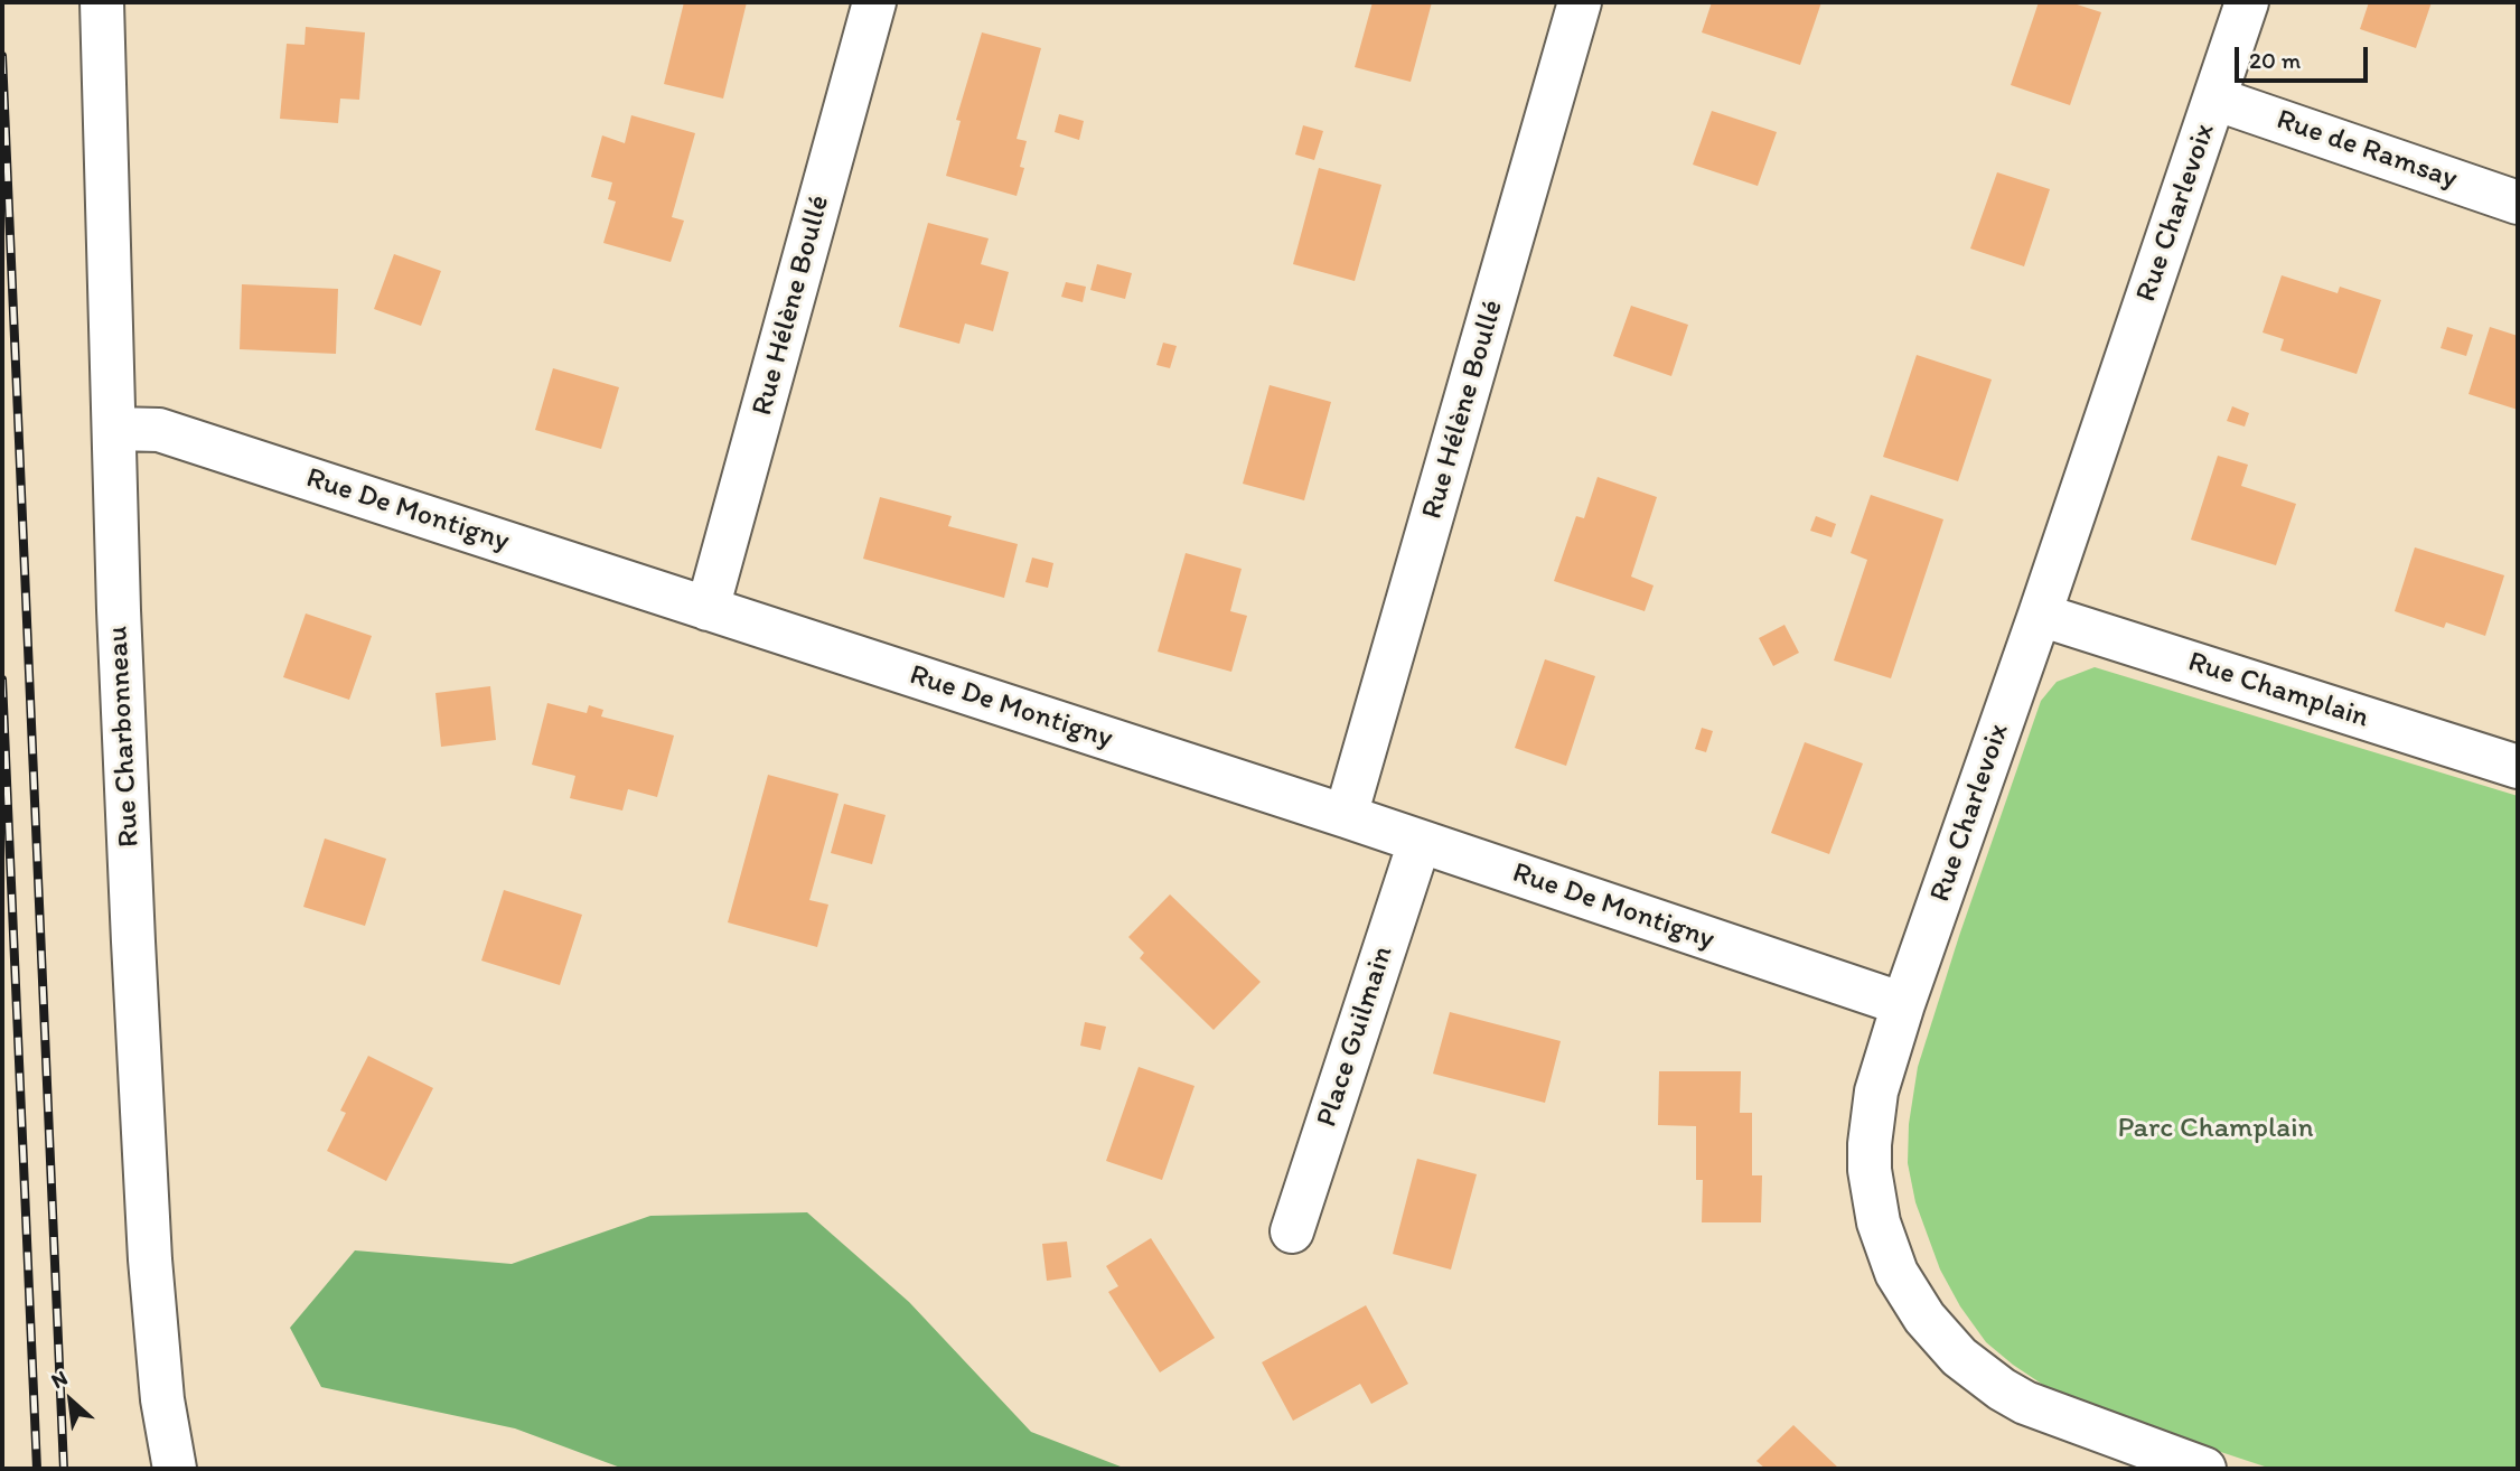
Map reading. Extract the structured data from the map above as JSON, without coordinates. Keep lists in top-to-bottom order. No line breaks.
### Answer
{"streets":{"street":["Rue de Ramsay","Rue Charlevoix","Rue Hélène Boullé","Rue De Montigny","Rue Champlain","Rue Charbonneau","Place Guilmain"]},"crossings":[["Rue de Ramsay","Rue Charlevoix"],["Rue Charlevoix","Rue De Montigny"],["Rue Charlevoix","Rue Champlain"],["Rue Hélène Boullé","Rue De Montigny"],["Rue De Montigny","Rue Charbonneau"],["Rue De Montigny","Place Guilmain"]],"parks":["Parc Champlain"],"scale_bar":"20 m","north":"top left"}
